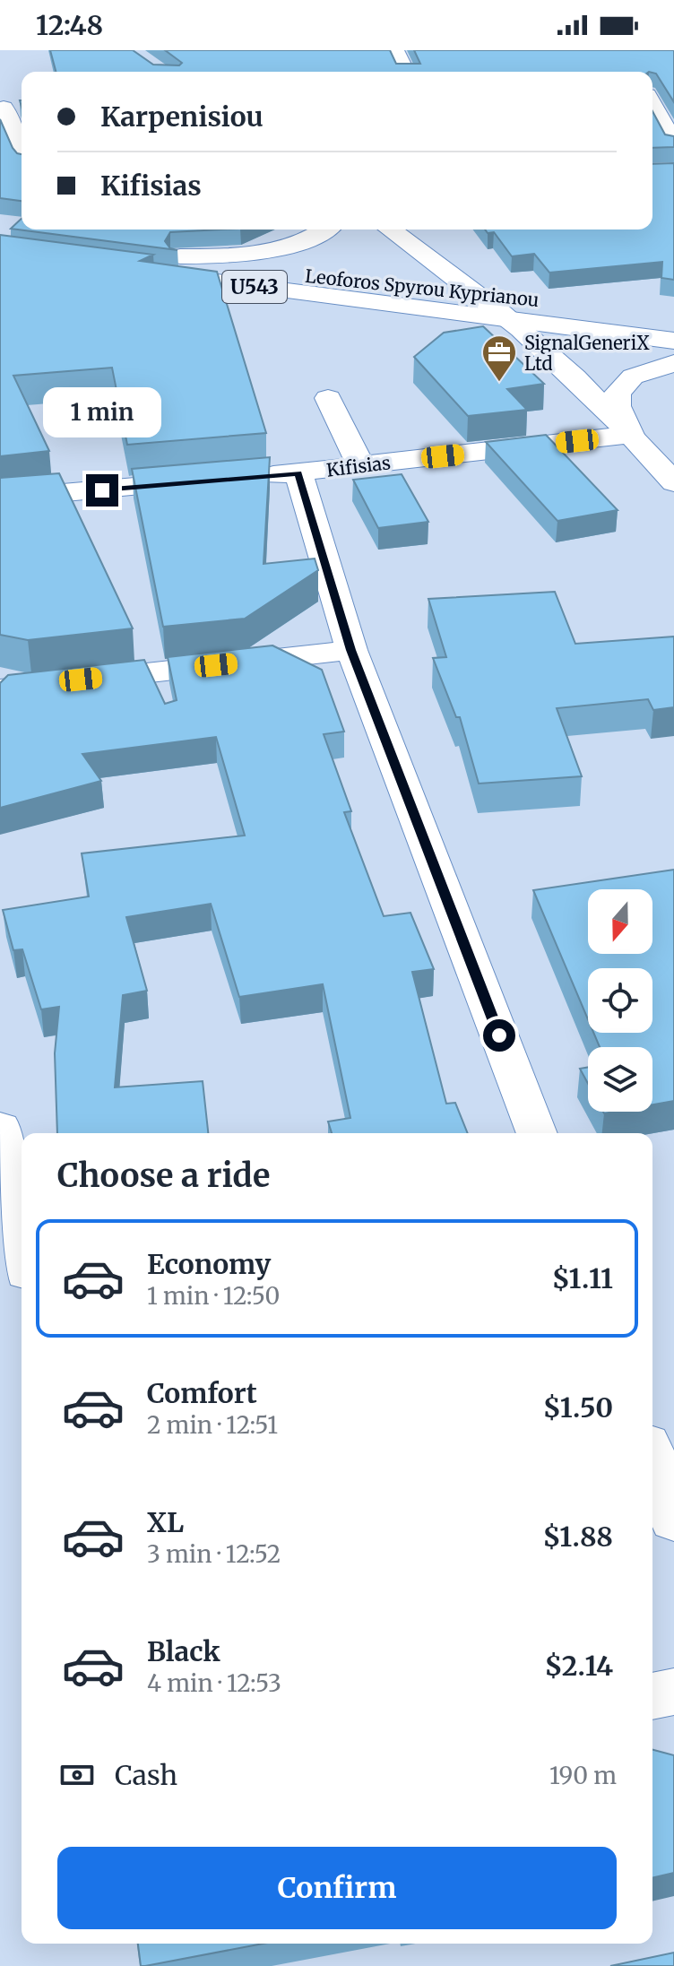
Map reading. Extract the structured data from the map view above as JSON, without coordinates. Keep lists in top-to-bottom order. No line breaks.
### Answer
{"streets":{"street":["U543","Leoforos Spyrou Kyprianou","Kifisias"]},"places":{"office":["SignalGeneriX Ltd"]},"north":"bottom","page":{"status":"12:48","banner":["Karpenisiou","Kifisias"],"bubble":"1 min","heading":"Choose a ride","list":[{"name":"Economy","note":"1 min · 12:50","value":"$1.11"},{"name":"Comfort","note":"2 min · 12:51","value":"$1.50"},{"name":"XL","note":"3 min · 12:52","value":"$1.88"},{"name":"Black","note":"4 min · 12:53","value":"$2.14"}],"pay":["Cash","190 m"],"buttons":"Confirm"}}
